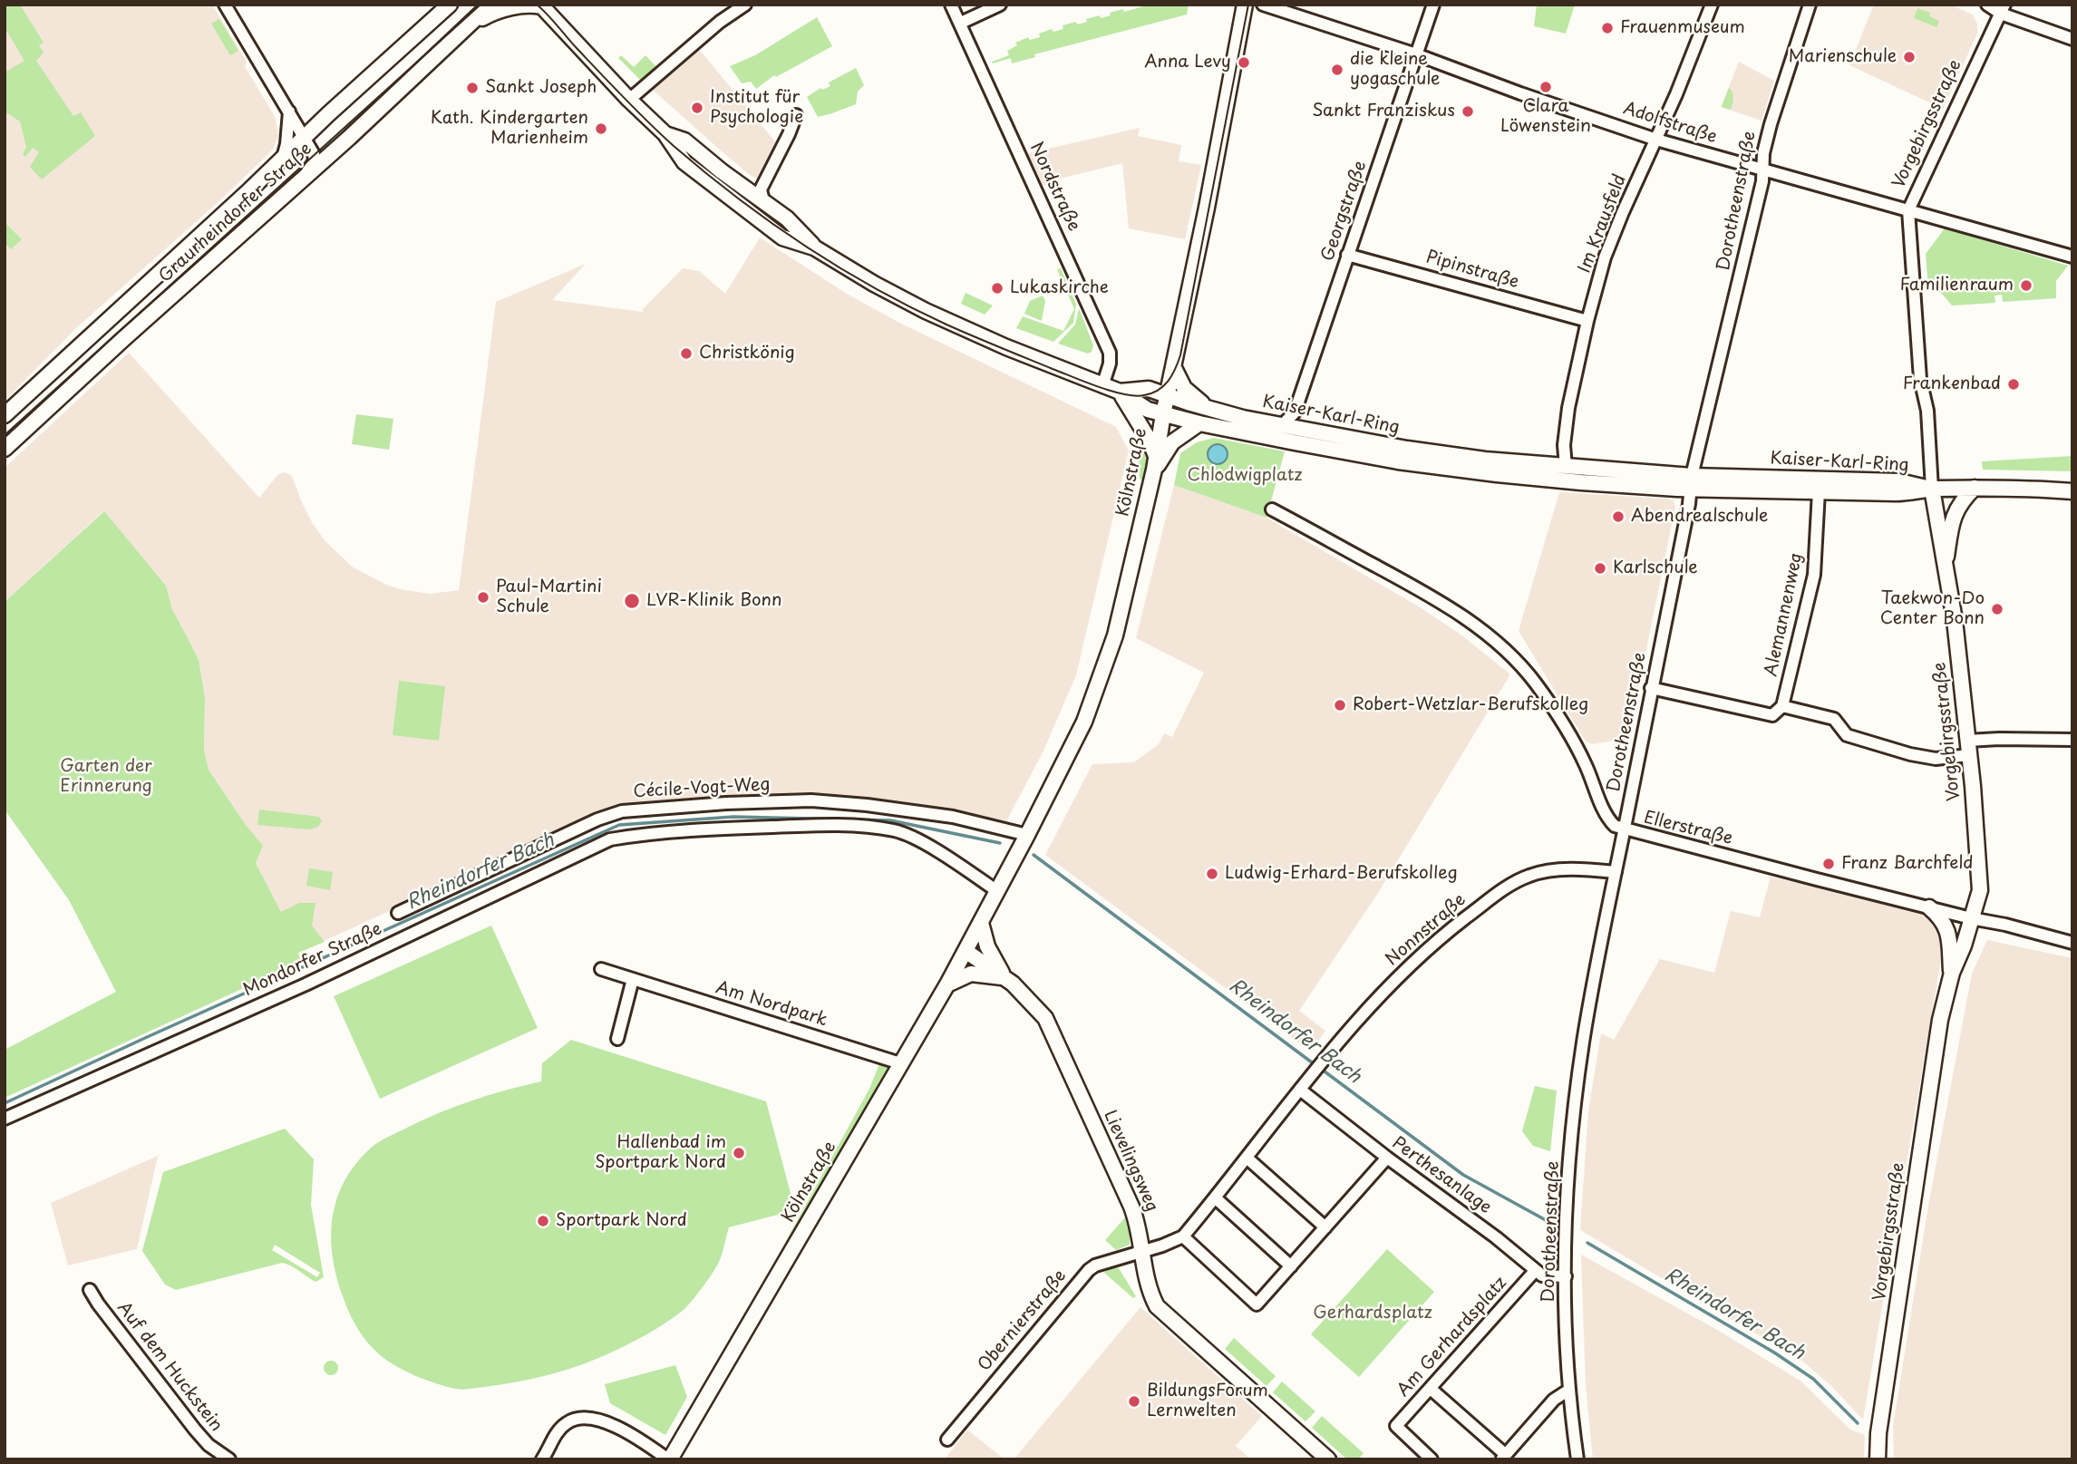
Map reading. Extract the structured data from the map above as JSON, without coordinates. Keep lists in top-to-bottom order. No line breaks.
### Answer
{"streets":{"main road":["Vorgebirgsstraße","Graurheindorfer Straße","Kaiser-Karl-Ring","Kölnstraße","Lievelingsweg"],"street":["Adolfstraße","Nordstraße","Dorotheenstraße","Georgstraße","Im Krausfeld","Pipinstraße","Alemannenweg","Cécile-Vogt-Weg","Ellerstraße","Nonnstraße","Mondorfer Straße","Am Nordpark","Perthesanlage","Obernierstraße","Am Gerhardsplatz","Auf dem Huckstein"]},"crossings":[["Adolfstraße","Vorgebirgsstraße"],["Adolfstraße","Dorotheenstraße"],["Adolfstraße","Georgstraße"],["Adolfstraße","Im Krausfeld"],["Vorgebirgsstraße","Kaiser-Karl-Ring"],["Vorgebirgsstraße","Ellerstraße"],["Nordstraße","Kaiser-Karl-Ring"],["Dorotheenstraße","Kaiser-Karl-Ring"],["Dorotheenstraße","Ellerstraße"],["Dorotheenstraße","Nonnstraße"],["Georgstraße","Pipinstraße"],["Georgstraße","Kaiser-Karl-Ring"],["Im Krausfeld","Pipinstraße"],["Im Krausfeld","Kaiser-Karl-Ring"],["Kaiser-Karl-Ring","Kölnstraße"],["Kaiser-Karl-Ring","Alemannenweg"],["Kölnstraße","Cécile-Vogt-Weg"],["Kölnstraße","Mondorfer Straße"],["Kölnstraße","Am Nordpark"],["Kölnstraße","Lievelingsweg"],["Nonnstraße","Perthesanlage"],["Nonnstraße","Obernierstraße"],["Lievelingsweg","Obernierstraße"],["Perthesanlage","Am Gerhardsplatz"]],"water":["Rheindorfer Bach"],"parks":["Chlodwigplatz","Garten der Erinnerung","Gerhardsplatz"],"places":["Frauenmuseum","Marienschule","Anna Levy","die kleine yogaschule","Clara Löwenstein","Sankt Joseph","Institut für Psychologie","Sankt Franziskus","Kath. Kindergarten Marienheim","Familienraum","Lukaskirche","Christkönig","Frankenbad","Abendrealschule","Karlschule","Paul-Martini Schule","LVR-Klinik Bonn","Taekwon-Do Center Bonn","Robert-Wetzlar-Berufskolleg","Franz Barchfeld","Ludwig-Erhard-Berufskolleg","Hallenbad im Sportpark Nord","Sportpark Nord","BildungsForum Lernwelten"]}
